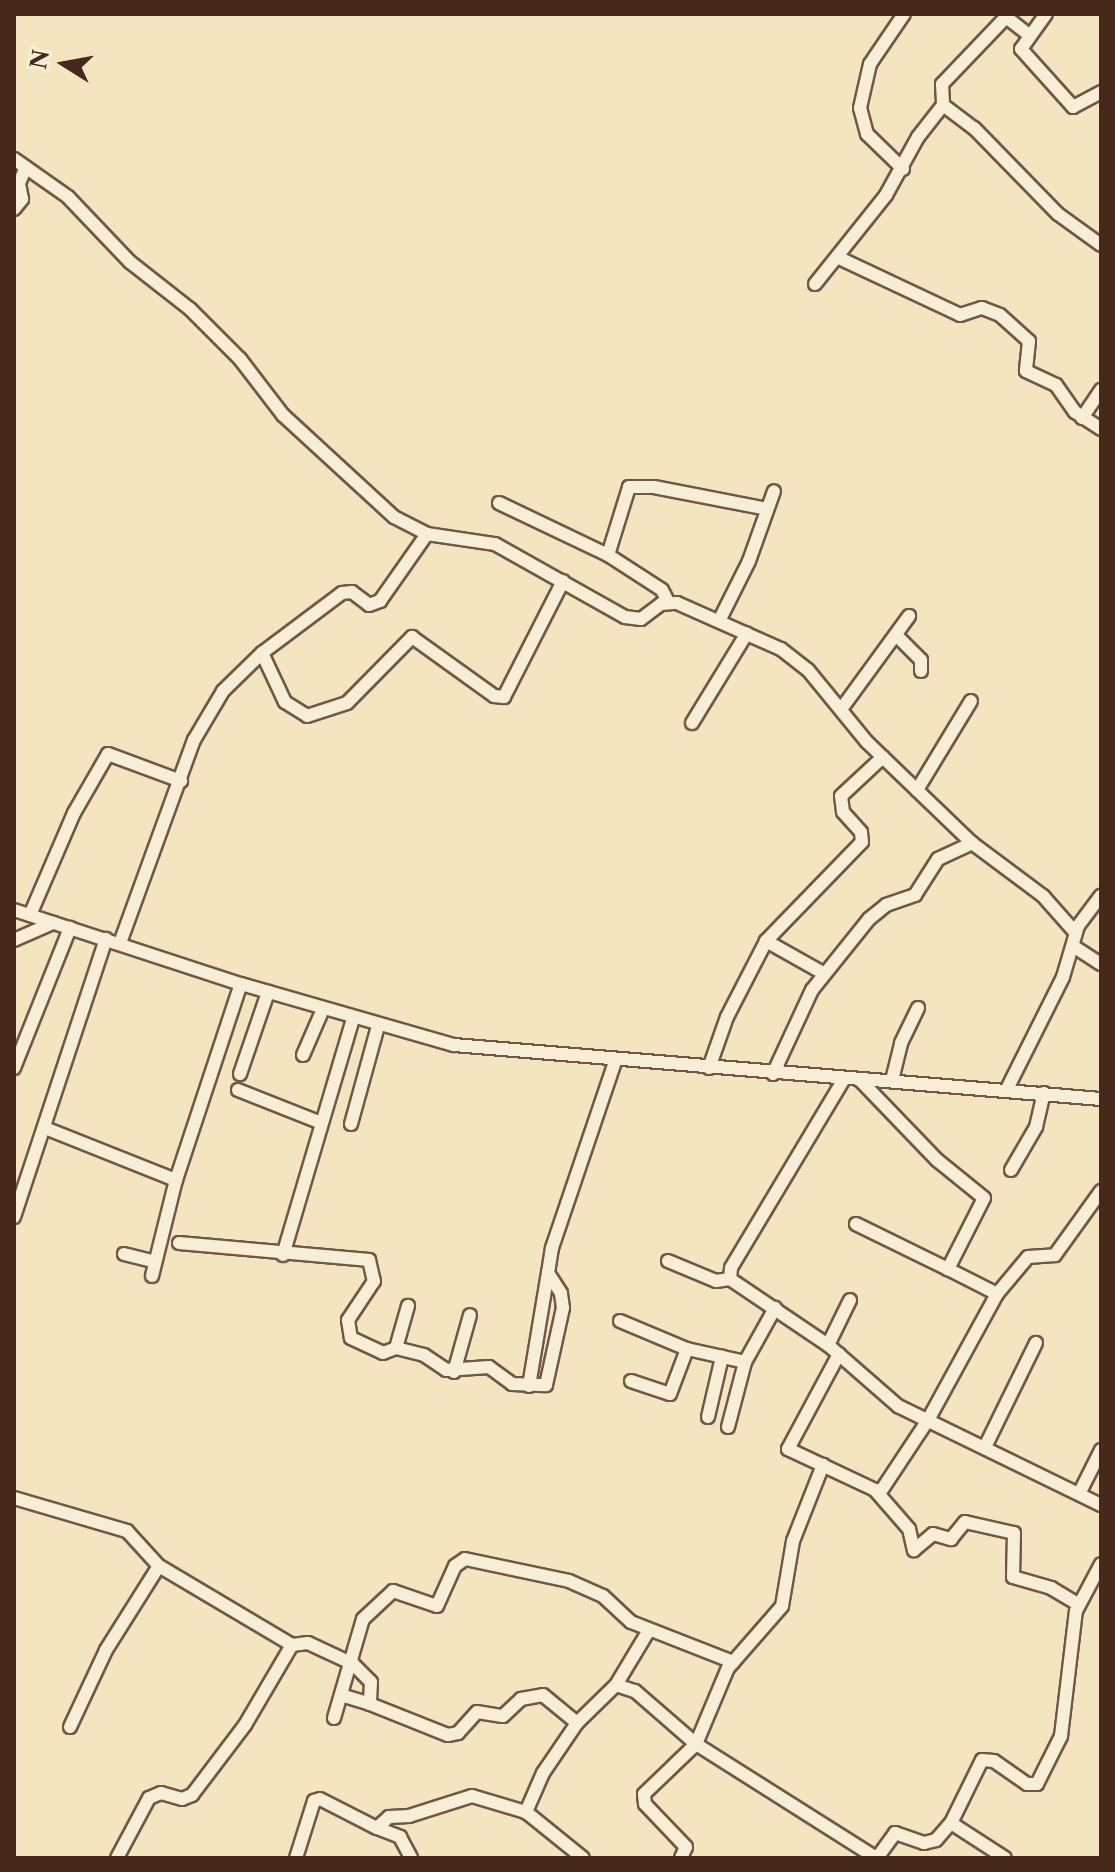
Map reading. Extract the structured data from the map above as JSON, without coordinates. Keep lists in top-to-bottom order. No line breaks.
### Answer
{"north":"left"}
